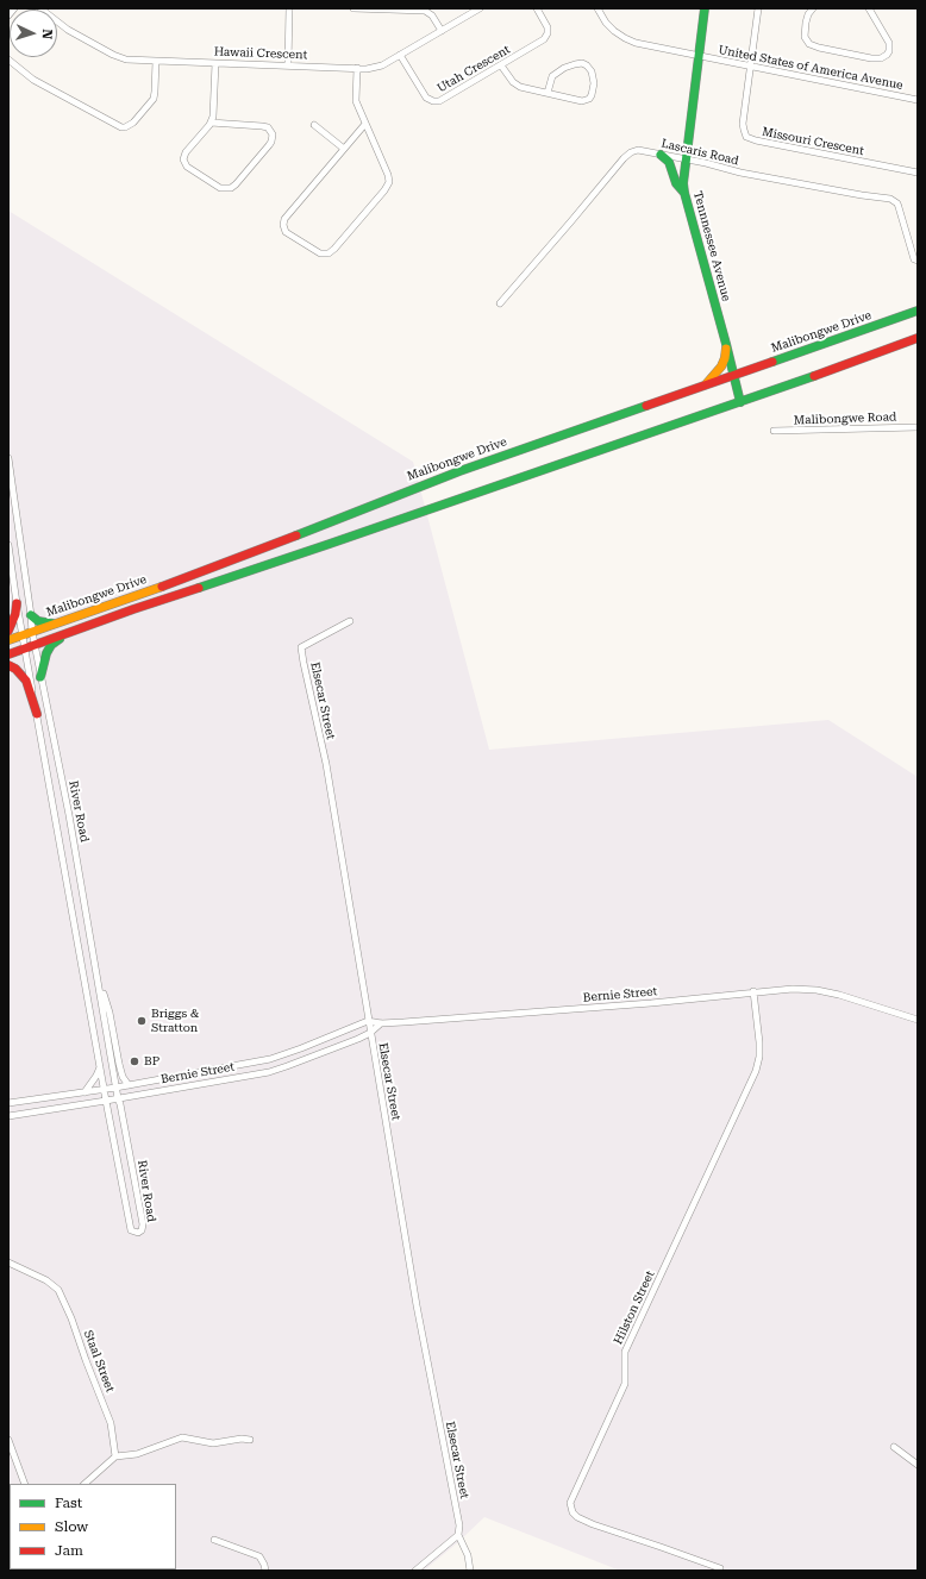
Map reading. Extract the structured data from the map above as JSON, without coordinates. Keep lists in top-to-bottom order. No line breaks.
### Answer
{"streets":{"main road":["Tennnessee Avenue","Malibongwe Drive"],"street":["Hawaii Crescent","United States of America Avenue","Utah Crescent","Missouri Crescent","Lascaris Road","Malibongwe Road","Elsecar Street","River Road","Bernie Street","Hilston Street","Staal Street"]},"crossings":[["Hawaii Crescent","Utah Crescent"],["United States of America Avenue","Missouri Crescent"],["United States of America Avenue","Tennnessee Avenue"],["Lascaris Road","Tennnessee Avenue"],["Tennnessee Avenue","Malibongwe Drive"],["Malibongwe Drive","River Road"],["Elsecar Street","Bernie Street"],["River Road","Bernie Street"],["Bernie Street","Hilston Street"]],"places":["Briggs & Stratton","BP"],"legend":["Fast","Slow","Jam"],"north":"right"}
